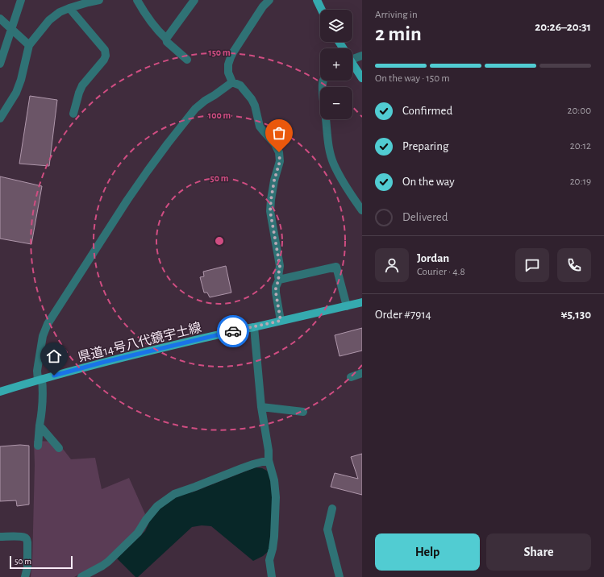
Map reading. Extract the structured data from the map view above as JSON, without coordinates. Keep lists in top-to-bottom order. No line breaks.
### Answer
{"streets":{"main road":["県道14号八代鏡宇土線"]},"scale_bar":"50 m","page":{"heading":["2 min","Arriving in","20:26–20:31"],"panel":["Jordan","Courier · 4.8","Order #7914","¥5,130"],"map_buttons":["+","−"],"bar":"On the way · 150 m","list":[["Confirmed","20:00"],["Preparing","20:12"],["On the way","20:19"],"Delivered"],"buttons":["Help","Share"],"scale":"50 m"},"rings":["150 m","100 m","50 m"]}
